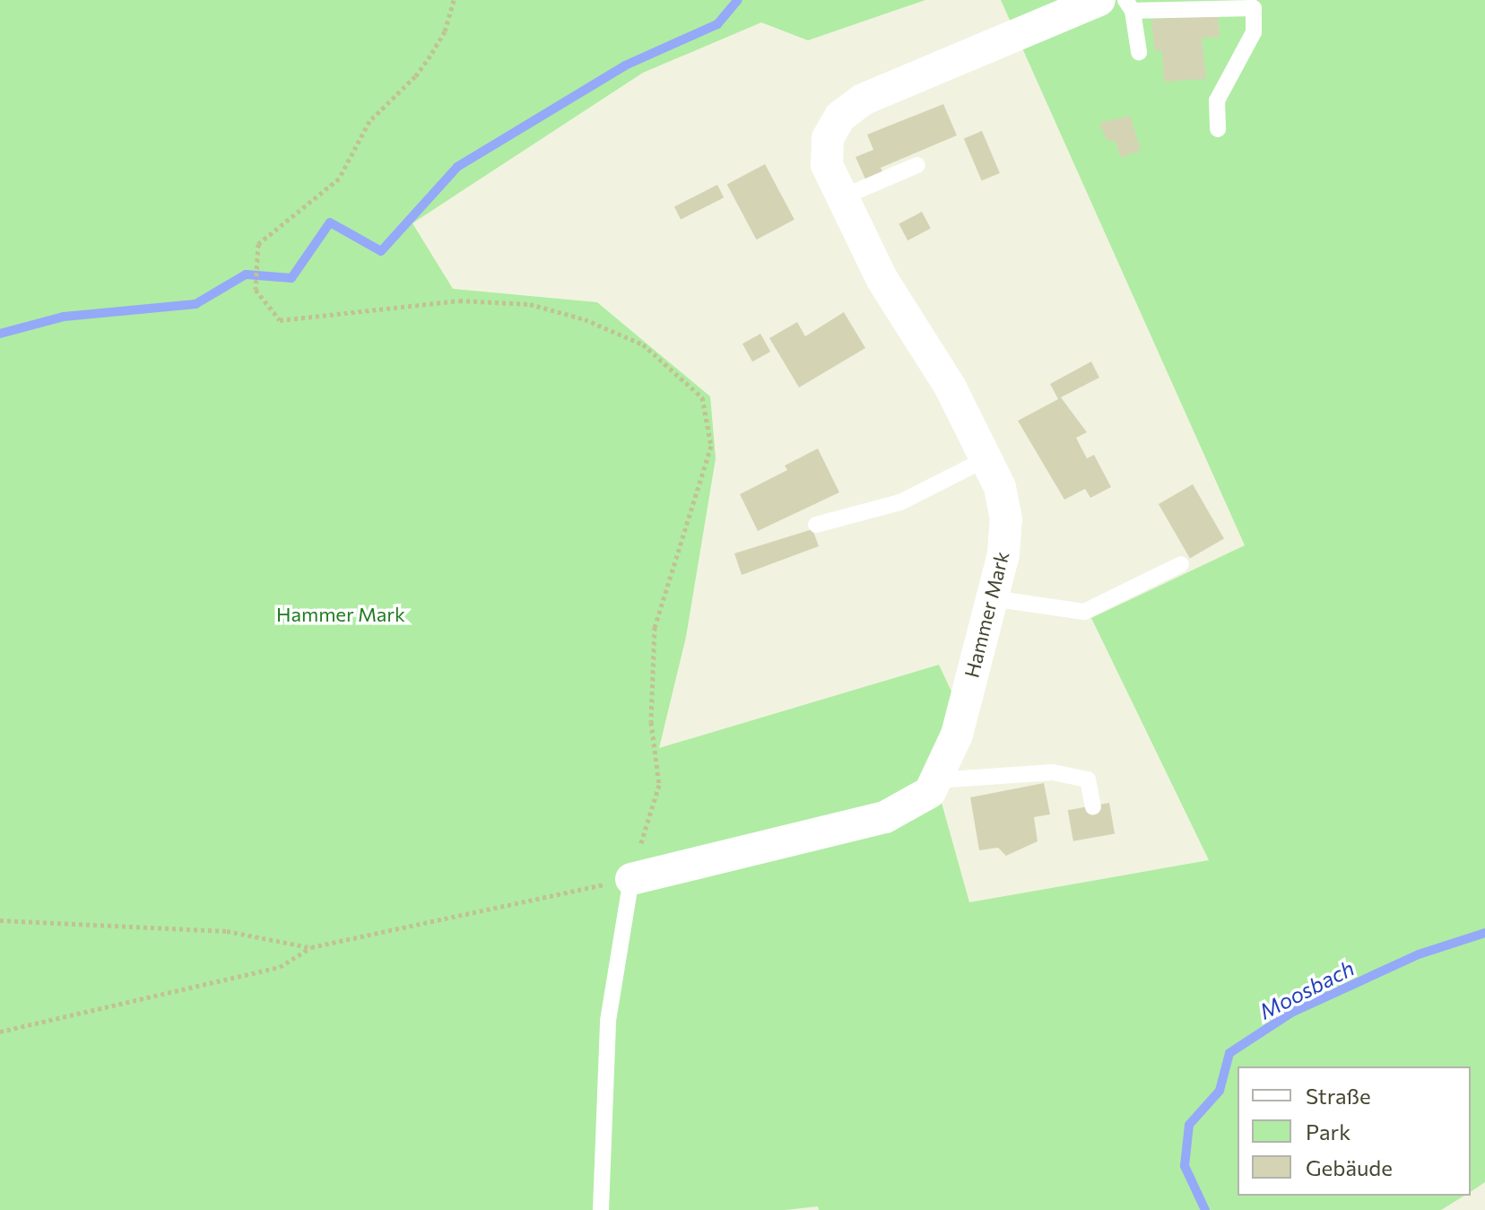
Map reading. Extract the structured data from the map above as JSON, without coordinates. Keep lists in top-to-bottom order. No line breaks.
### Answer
{"streets":{"street":["Hammer Mark"]},"water":["Moosbach"],"parks":["Hammer Mark"],"legend":["Straße","Park","Gebäude"]}
